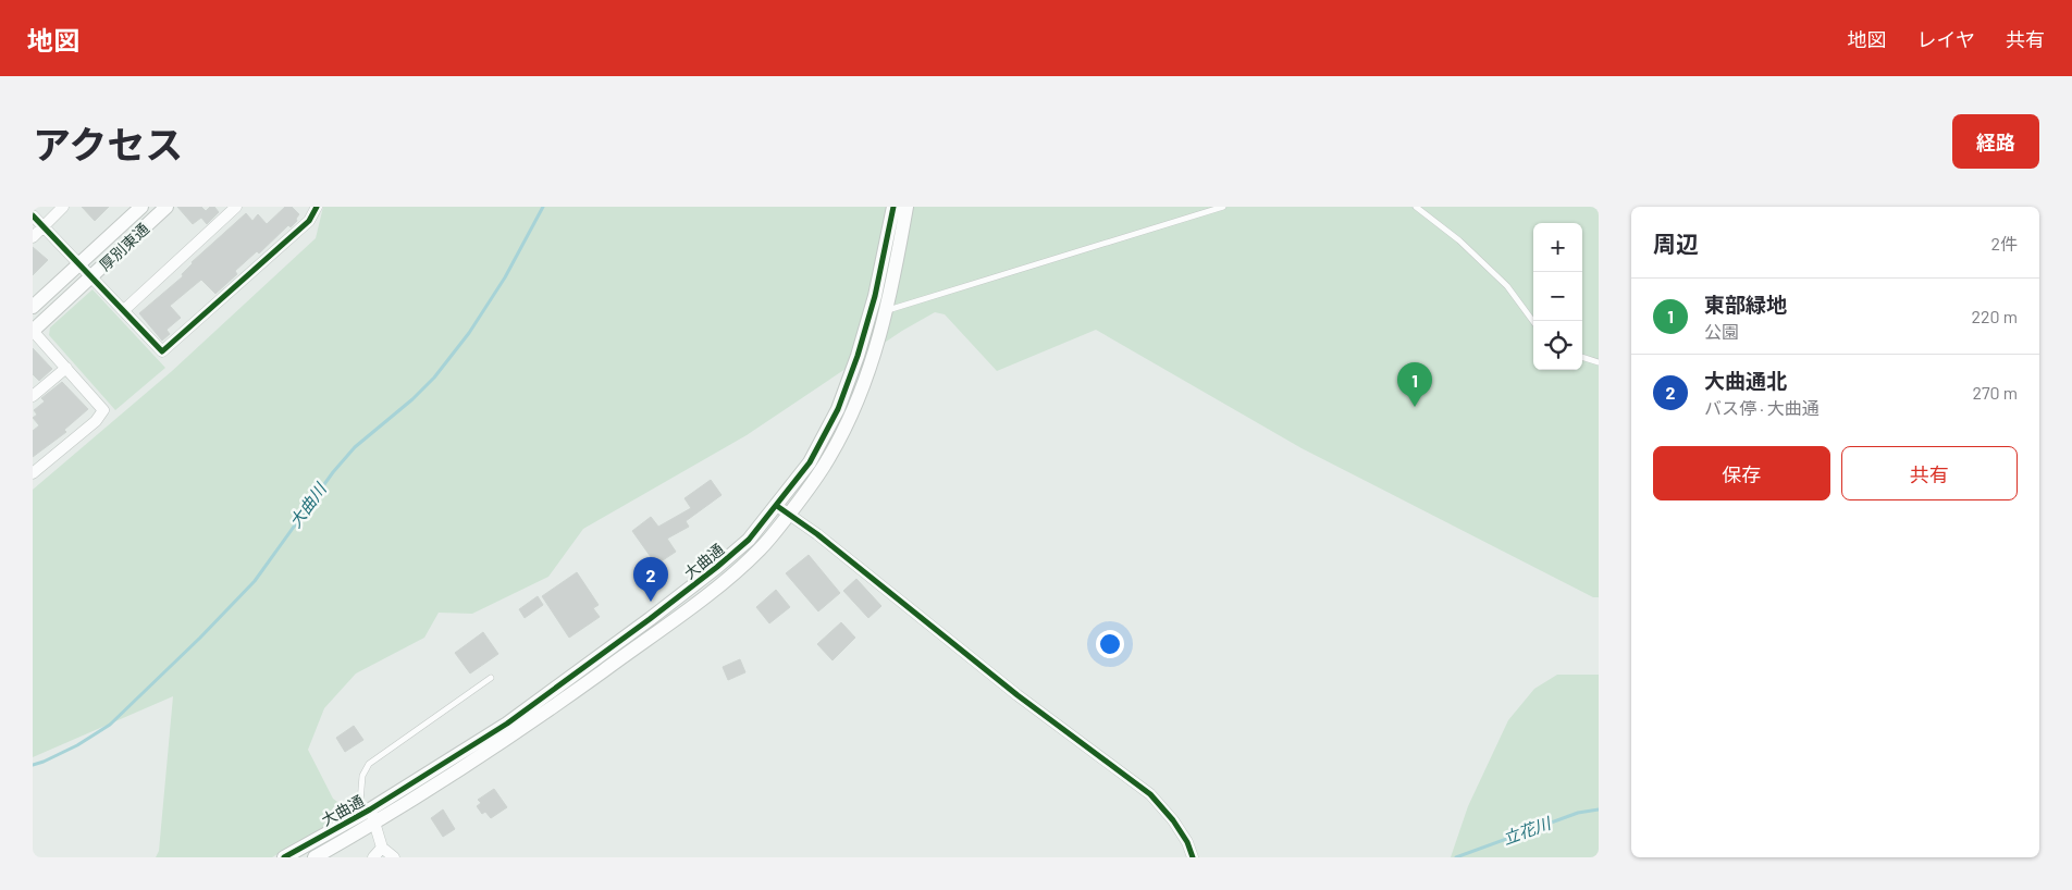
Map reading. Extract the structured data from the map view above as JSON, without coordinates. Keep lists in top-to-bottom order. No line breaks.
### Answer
{"streets":{"street":["厚別東通","大曲通"]},"water":["大曲川","立花川"],"page":{"header":"地図","nav":["地図","レイヤ","共有"],"title":"アクセス","buttons":["経路",["保存","共有"]],"heading":["周辺","2件"],"map_buttons":["+","−"],"list":[{"mark":"1","name":"東部緑地","note":"公園","value":"220 m"},{"mark":"2","name":"大曲通北","note":"バス停 · 大曲通","value":"270 m"}],"pins":["1","2"]}}
